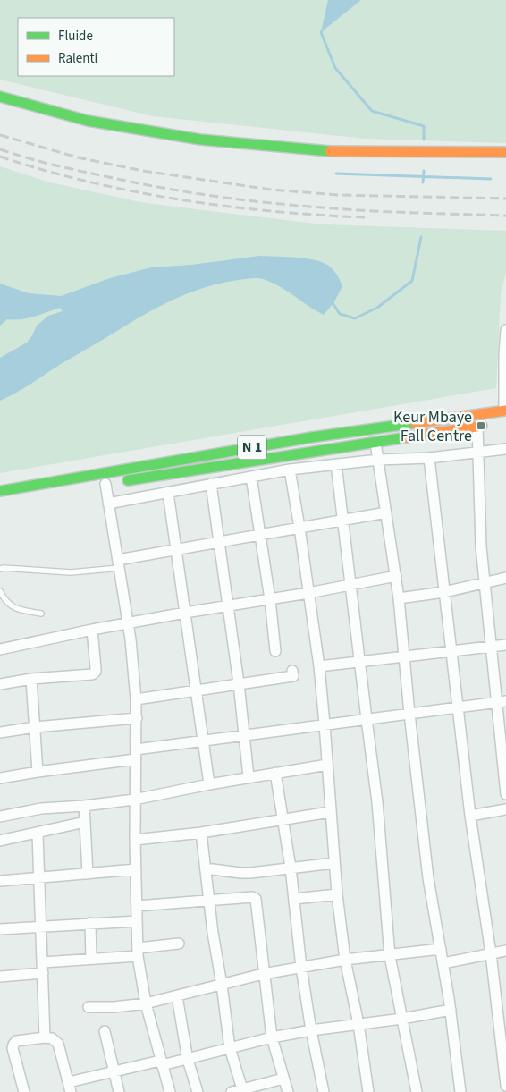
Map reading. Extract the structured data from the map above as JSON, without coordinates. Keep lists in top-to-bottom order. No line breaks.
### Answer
{"streets":{"main road":["N 1"]},"places":{"transit":["Keur Mbaye Fall Centre"]},"legend":["Fluide","Ralenti"]}
